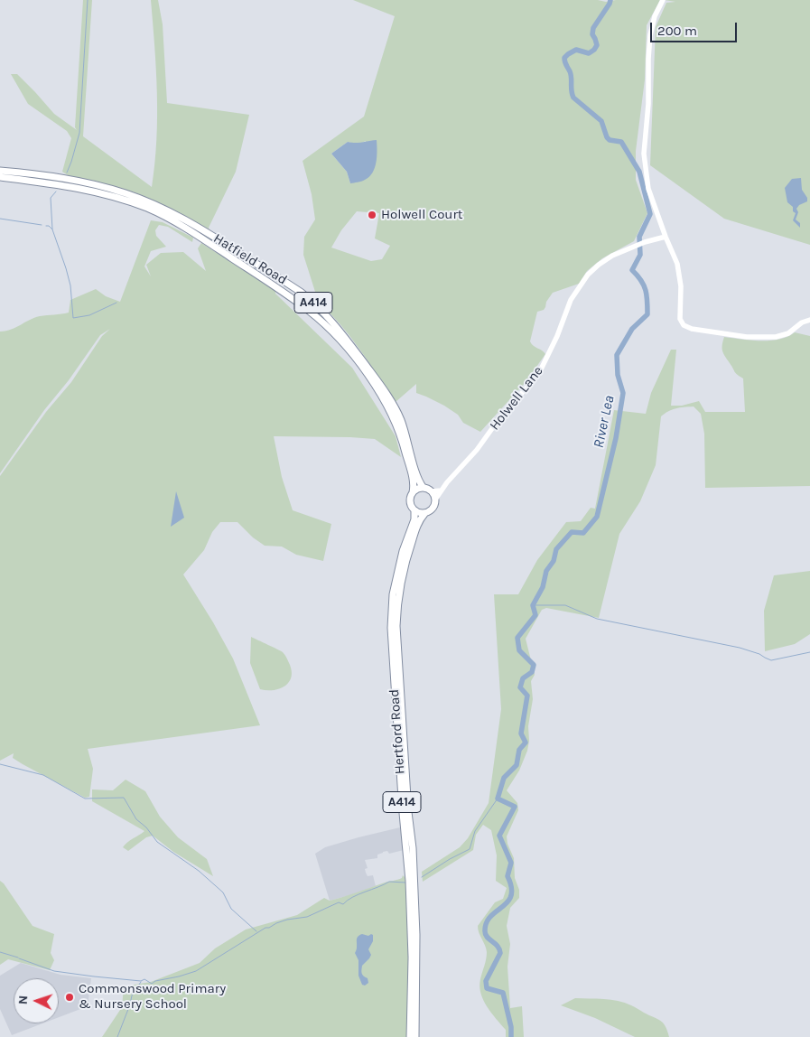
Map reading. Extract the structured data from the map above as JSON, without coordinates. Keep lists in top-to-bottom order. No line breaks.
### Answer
{"streets":{"highway":["Hatfield Road","A414","Hertford Road"],"main road":["Holwell Lane"]},"crossings":[["Hatfield Road","Holwell Lane"],["Hatfield Road","Hertford Road"],["Holwell Lane","Hertford Road"]],"water":["River Lea"],"places":["Holwell Court","Commonswood Primary & Nursery School"],"scale_bar":"200 m","north":"left"}
